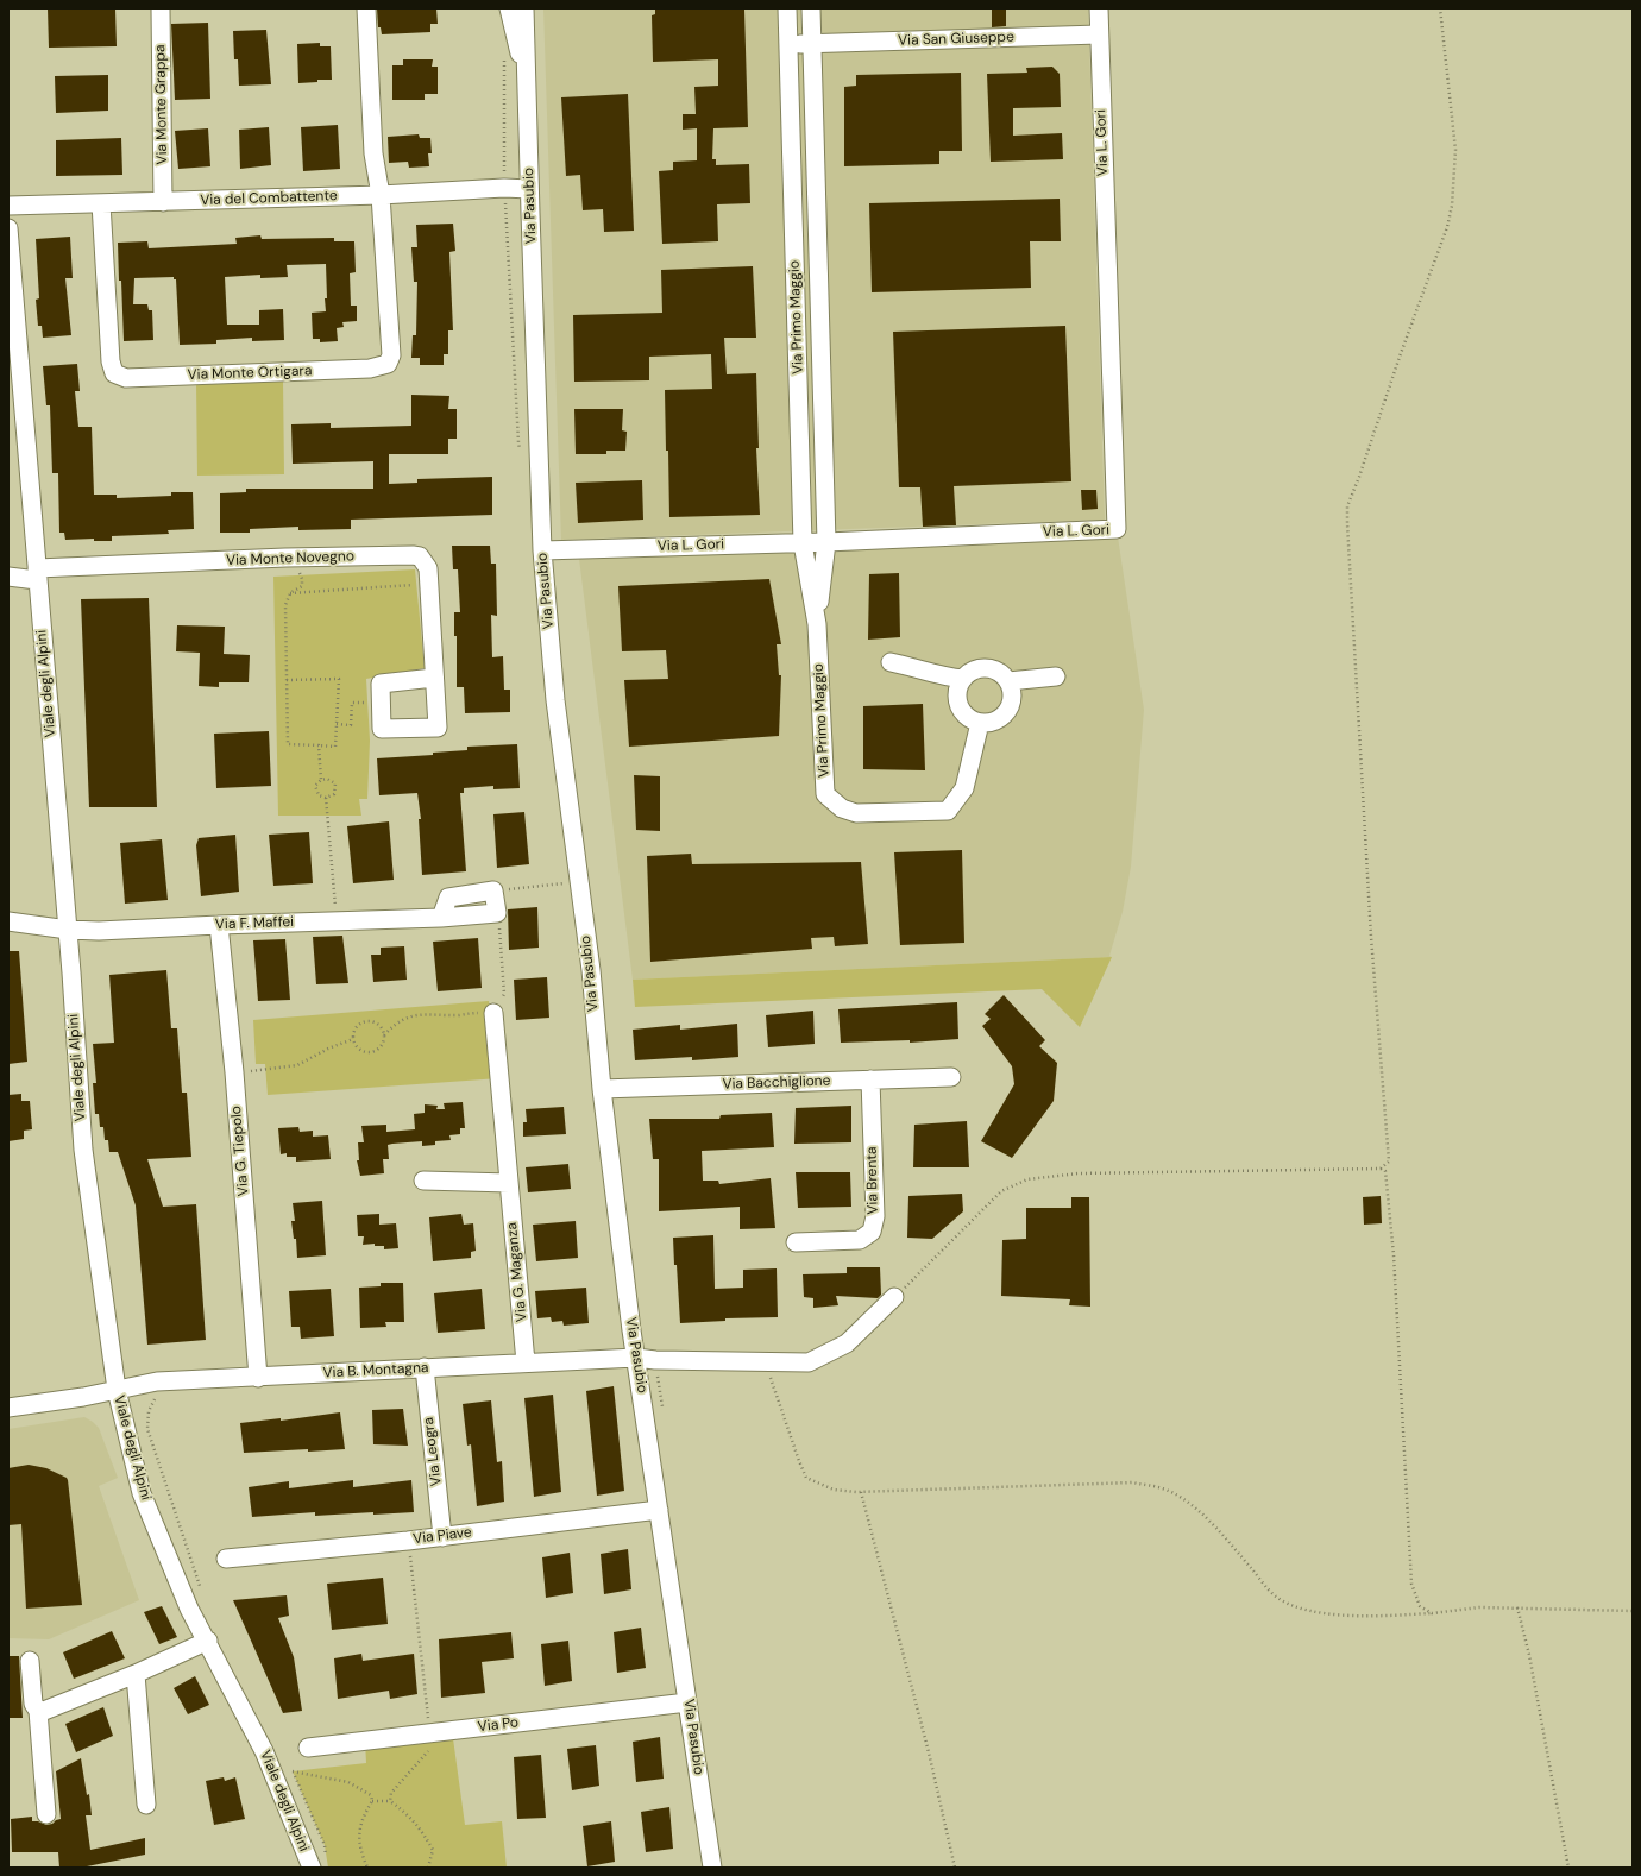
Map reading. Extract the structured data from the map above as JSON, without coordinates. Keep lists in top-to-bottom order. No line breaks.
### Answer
{"streets":{"street":["Via San Giuseppe","Via Monte Grappa","Via L. Gori","Via del Combattente","Via Pasubio","Via Primo Maggio","Via Monte Ortigara","Via Monte Novegno","Viale degli Alpini","Via F. Maffei","Via Bacchiglione","Via G. Tiepolo","Via Brenta","Via G. Maganza","Via B. Montagna","Via Leogra","Via Piave","Via Po"]},"crossings":[["Via San Giuseppe","Via L. Gori"],["Via San Giuseppe","Via Primo Maggio"],["Via Monte Grappa","Via del Combattente"],["Via L. Gori","Via Pasubio"],["Via L. Gori","Via Primo Maggio"],["Via del Combattente","Via Pasubio"],["Via del Combattente","Via Monte Ortigara"],["Via Pasubio","Via Bacchiglione"],["Via Pasubio","Via B. Montagna"],["Via Pasubio","Via Piave"],["Via Pasubio","Via Po"],["Via Monte Novegno","Viale degli Alpini"],["Viale degli Alpini","Via F. Maffei"],["Viale degli Alpini","Via B. Montagna"],["Via F. Maffei","Via G. Tiepolo"],["Via Bacchiglione","Via Brenta"],["Via G. Tiepolo","Via B. Montagna"],["Via G. Maganza","Via B. Montagna"],["Via B. Montagna","Via Leogra"],["Via Leogra","Via Piave"]]}
